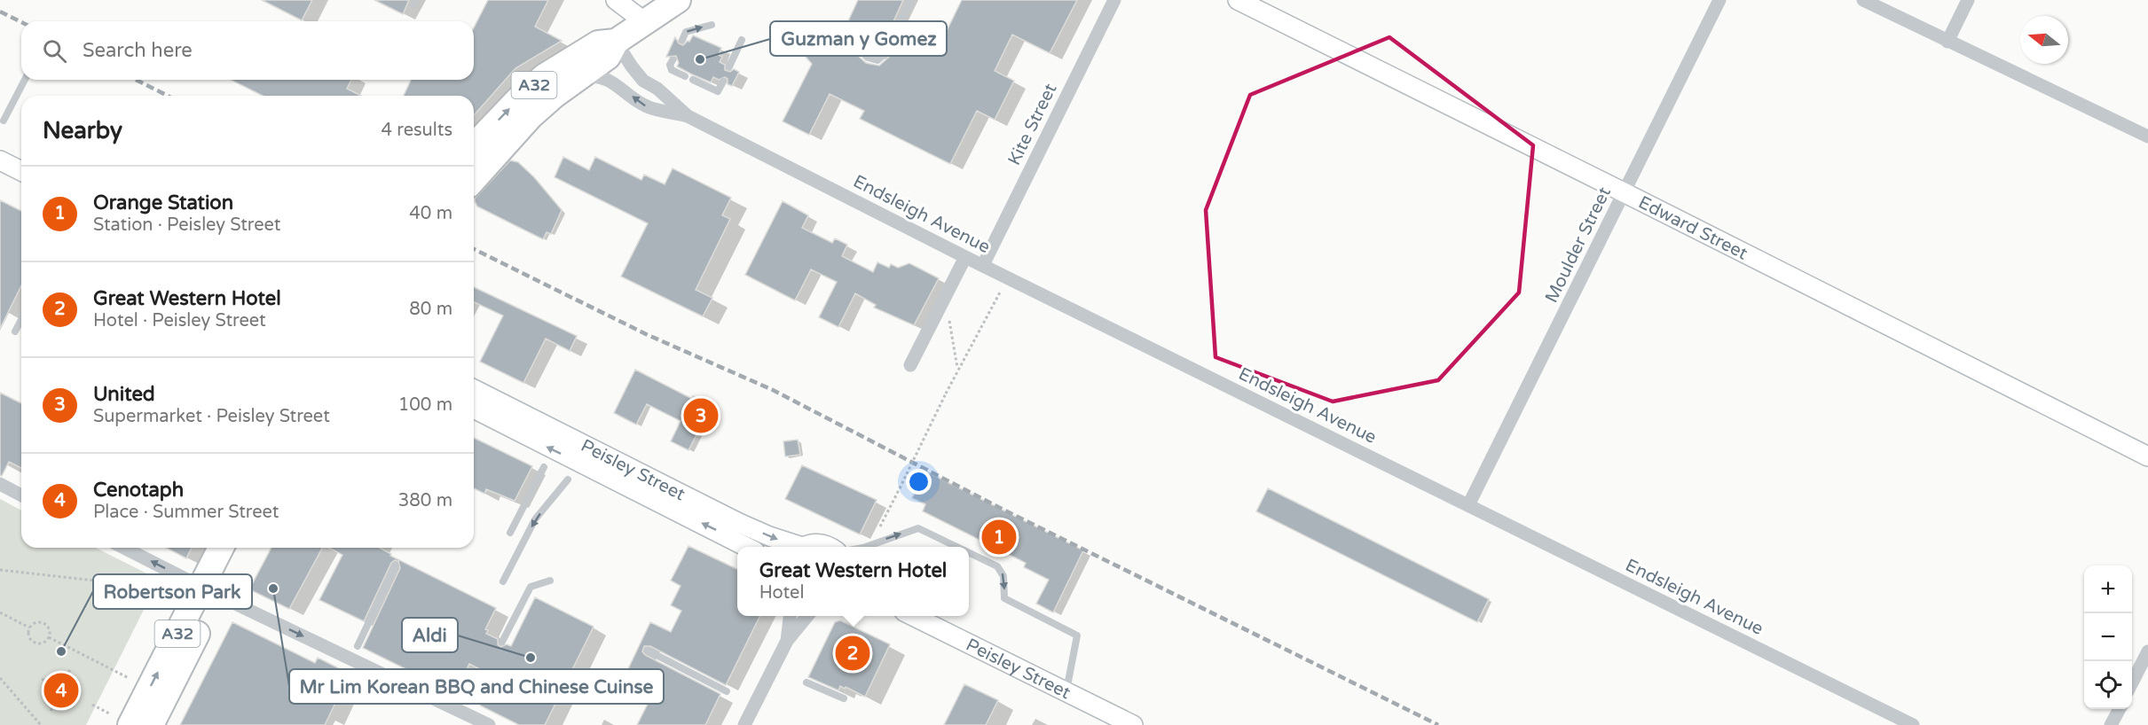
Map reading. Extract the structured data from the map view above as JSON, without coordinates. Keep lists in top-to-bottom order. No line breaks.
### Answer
{"streets":{"highway":["A32"],"street":["Kite Street","Endsleigh Avenue","Edward Street","Moulder Street","Peisley Street"]},"crossings":[["A32","Endsleigh Avenue"],["Kite Street","Endsleigh Avenue"],["Endsleigh Avenue","Moulder Street"],["Edward Street","Moulder Street"]],"places":["Guzman y Gomez","Mr Lim Korean BBQ and Chinese Cuinse","Robertson Park","Aldi"],"north":"left","page":{"search":"Search here","heading":["Nearby","4 results"],"list":[{"mark":"1","name":"Orange Station","note":"Station · Peisley Street","value":"40 m"},{"mark":"2","name":"Great Western Hotel","note":"Hotel · Peisley Street","value":"80 m"},{"mark":"3","name":"United","note":"Supermarket · Peisley Street","value":"100 m"},{"mark":"4","name":"Cenotaph","note":"Place · Summer Street","value":"380 m"}],"pins":["3","1","2","4"],"popup":["Great Western Hotel","Hotel"],"map_buttons":["+","−"]}}
